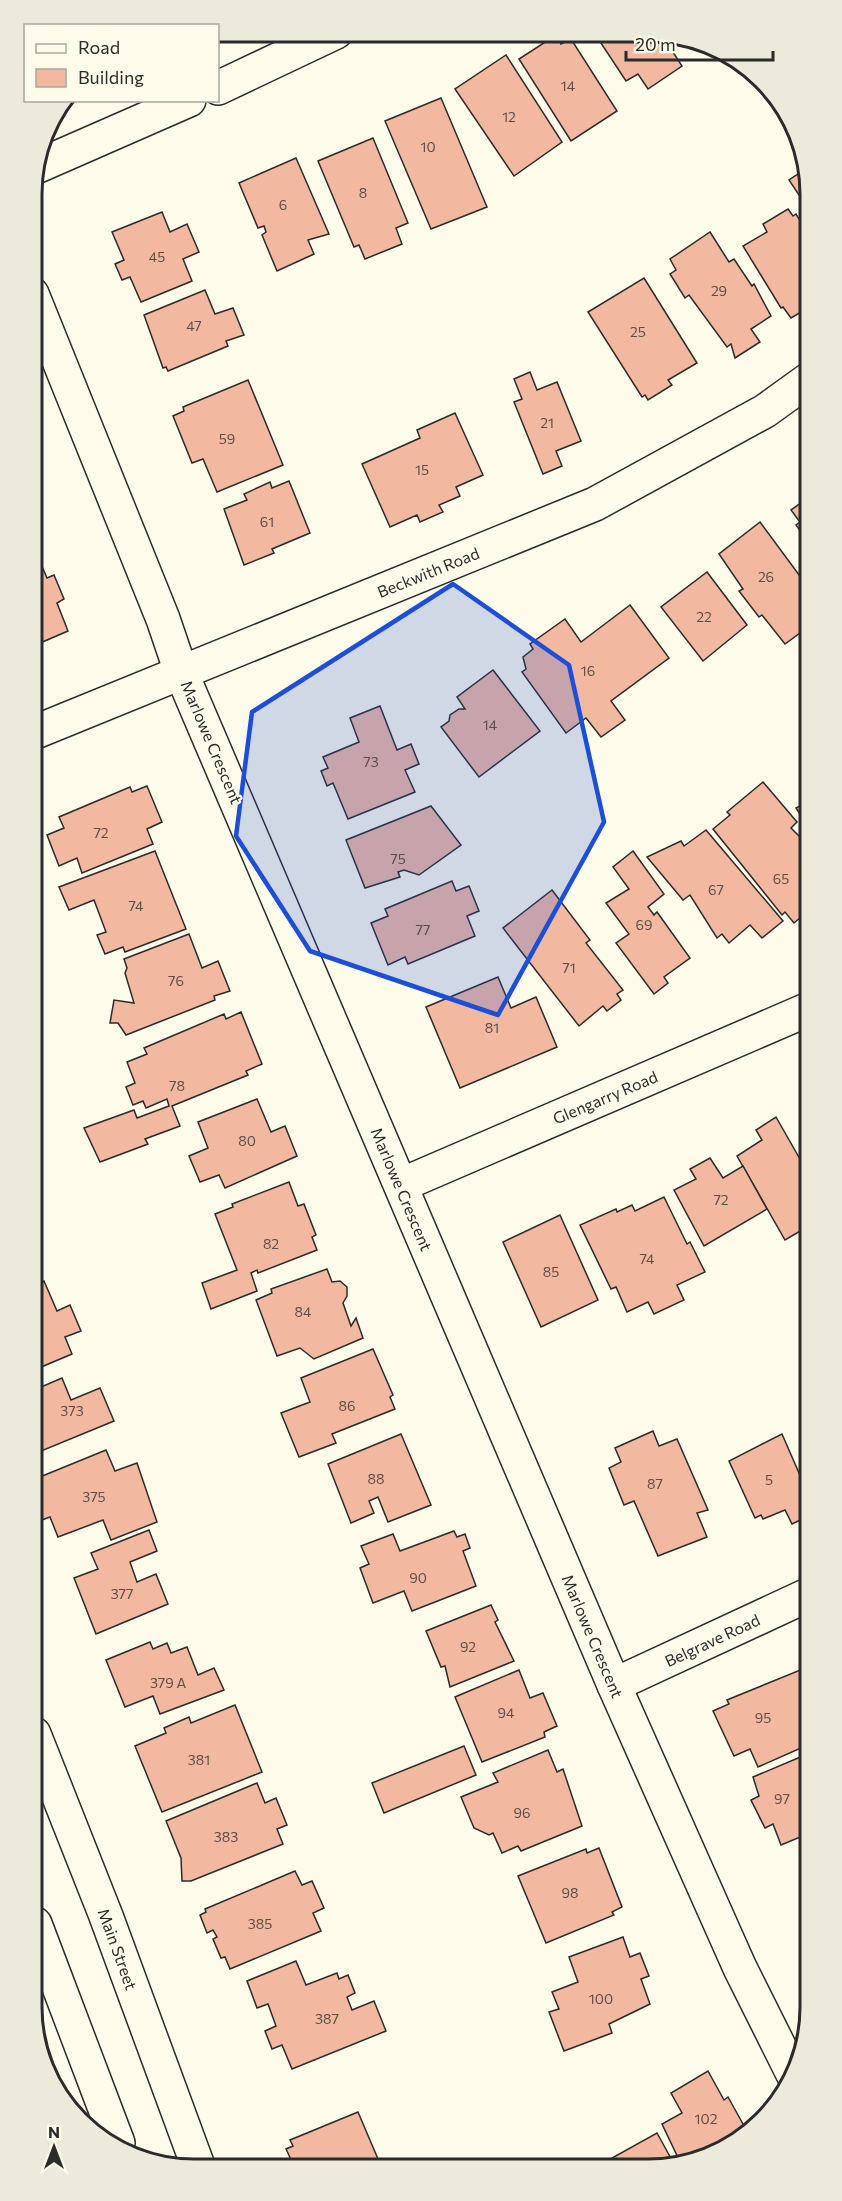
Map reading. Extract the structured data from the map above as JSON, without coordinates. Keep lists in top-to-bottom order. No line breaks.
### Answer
{"streets":{"street":["Beckwith Road","Marlowe Crescent","Glengarry Road","Belgrave Road","Main Street"]},"crossings":[["Beckwith Road","Marlowe Crescent"],["Marlowe Crescent","Glengarry Road"],["Marlowe Crescent","Belgrave Road"]],"house_numbers":["14","12","10","8","6","45","29","47","25","21","59","15","61","26","22","16","14","73","72","75","65","67","74","69","77","71","76","81","78","80","72","82","74","85","84","86","373","88","5","87","375","90","377","92","379 A","94","95","381","97","96","383","98","385","100","387","102"],"legend":["Road","Building"],"scale_bar":"20 m","north":"top"}
